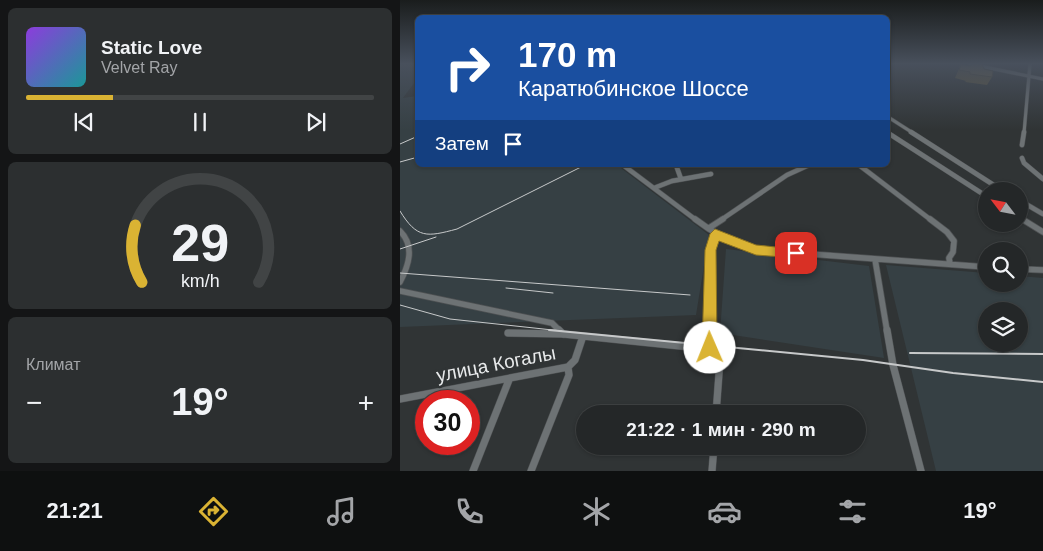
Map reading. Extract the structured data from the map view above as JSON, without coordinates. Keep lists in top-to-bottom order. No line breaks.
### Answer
{"streets":{"street":["улица Когалы"]},"north":"top left","page":{"turn":["170 m","Каратюбинское Шоссе"],"song":["Static Love","Velvet Ray"],"then":"Затем","tile":"Климат","heat":["−","19°","+"],"limit":"30","trip":"21:22 · 1 мин · 290 m","tabs":["21:21","19°"],"gauge":["29","km/h"]}}
